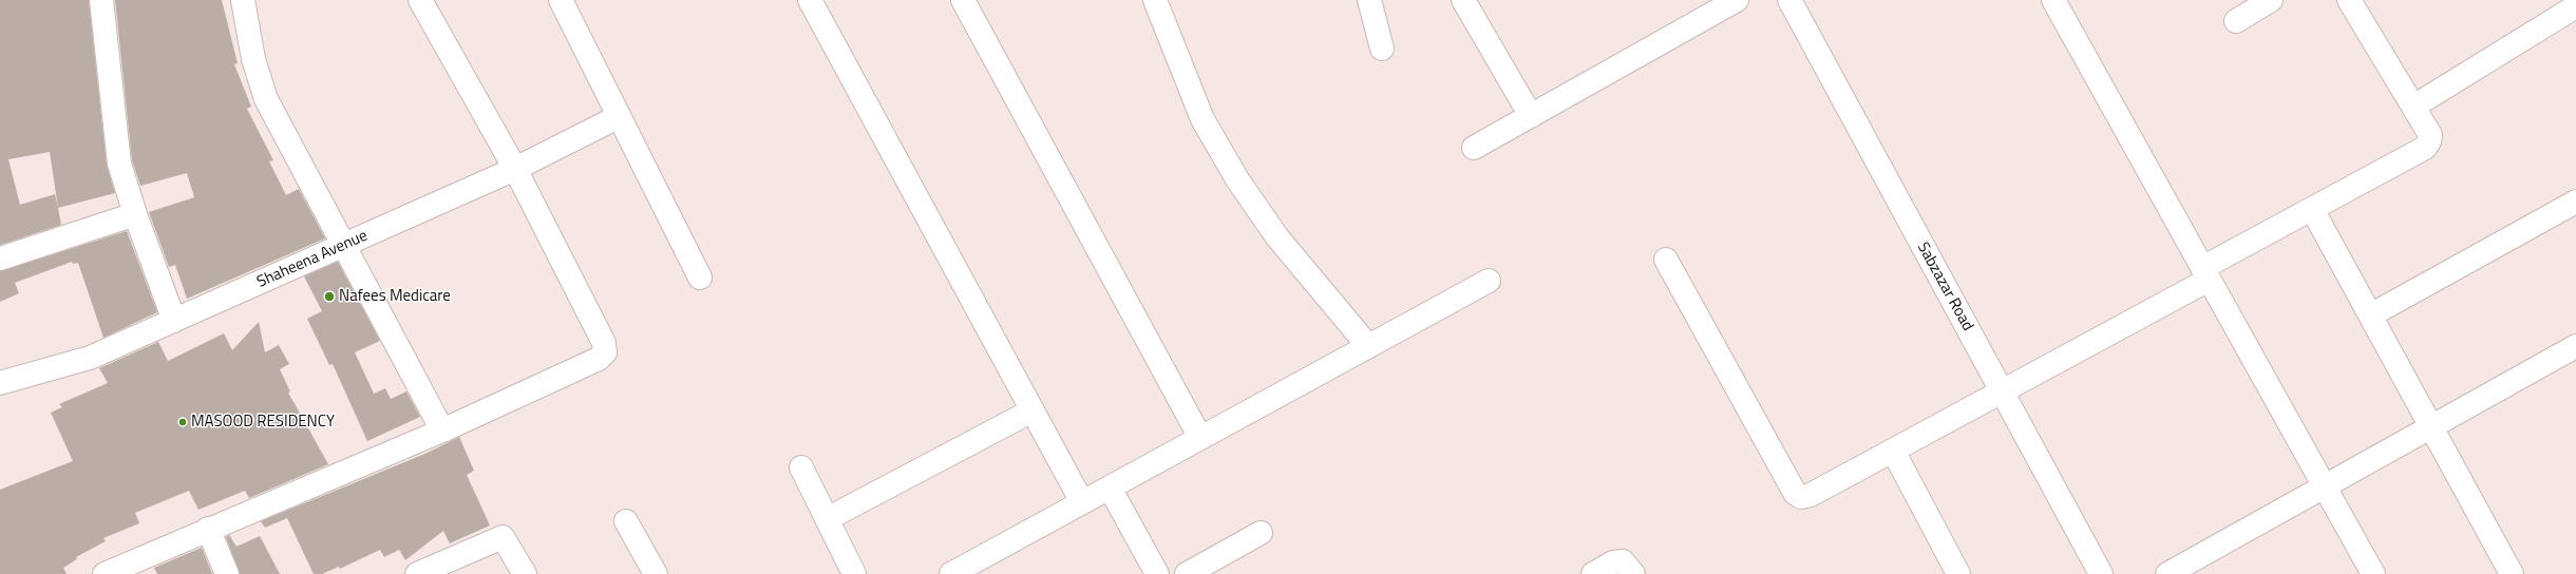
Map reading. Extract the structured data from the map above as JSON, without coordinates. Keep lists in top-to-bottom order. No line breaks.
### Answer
{"streets":{"street":["Shaheena Avenue","Sabzazar Road"]},"places":["Nafees Medicare","MASOOD RESIDENCY"]}
